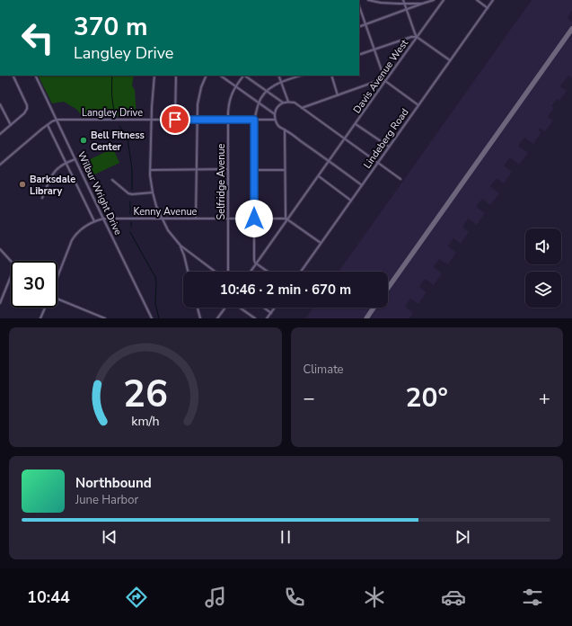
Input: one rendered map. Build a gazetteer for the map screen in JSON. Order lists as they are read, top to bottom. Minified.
{"streets":{"street":["Davis Avenue West","Langley Drive","Lindeberg Road","Selfridge Avenue","Wilbur Wright Drive","Kenny Avenue"]},"crossings":[["Davis Avenue West","Kenny Avenue"],["Langley Drive","Selfridge Avenue"],["Langley Drive","Wilbur Wright Drive"],["Selfridge Avenue","Kenny Avenue"],["Wilbur Wright Drive","Kenny Avenue"]],"places":["Bell Fitness Center","Barksdale Library"],"page":{"turn":["370 m","Langley Drive"],"limit":"30","trip":"10:46 · 2 min · 670 m","tile":"Climate","heat":["−","20°","+"],"song":["Northbound","June Harbor"],"tabs":"10:44","gauge":["26","km/h"]}}
